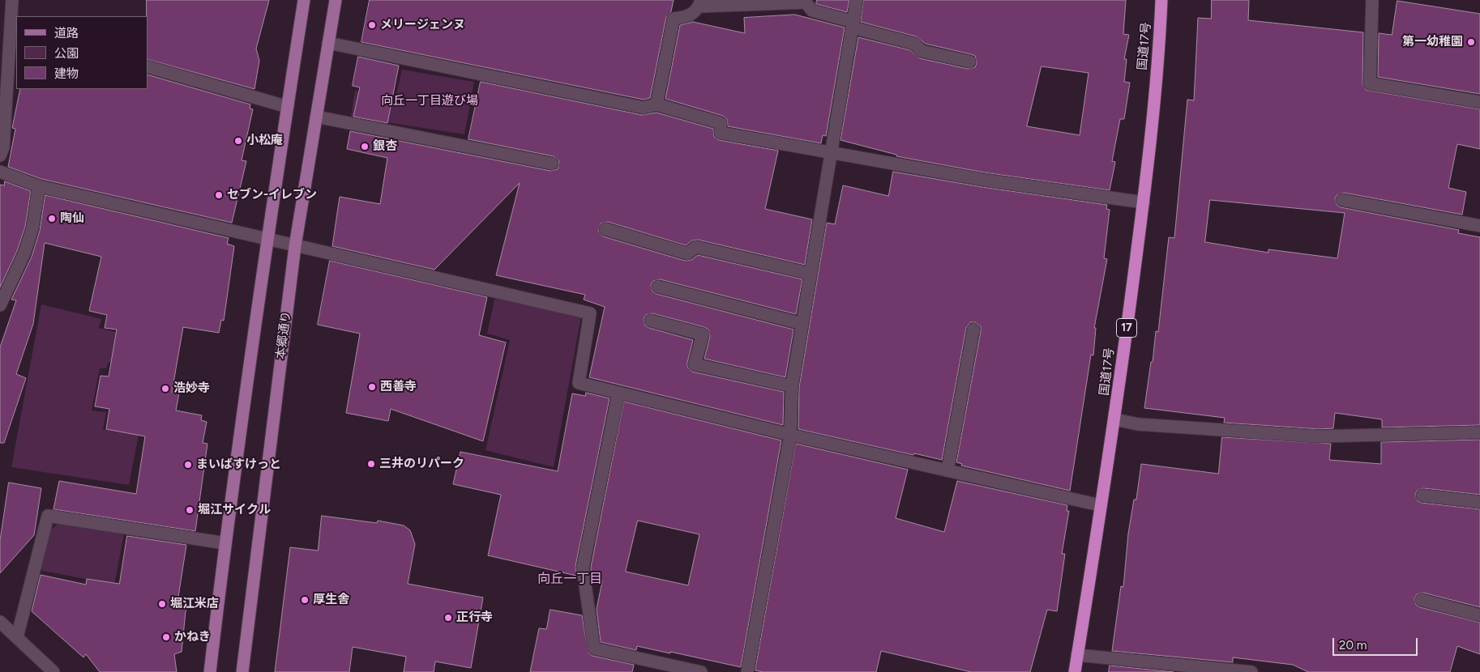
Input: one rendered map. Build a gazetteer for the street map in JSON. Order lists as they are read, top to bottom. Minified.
{"streets":{"highway":["国道17号","17"],"main road":["本郷通り"]},"districts":["向丘一丁目"],"parks":["向丘一丁目遊び場"],"places":["メリージェンヌ","第一幼稚園","小松庵","銀杏","セブン-イレブン","陶仙","西善寺","浩妙寺","三井のリパーク","まいばすけっと","堀江サイクル","厚生舎","堀江米店","正行寺","かねき"],"legend":["道路","公園","建物"],"scale_bar":"20 m"}
